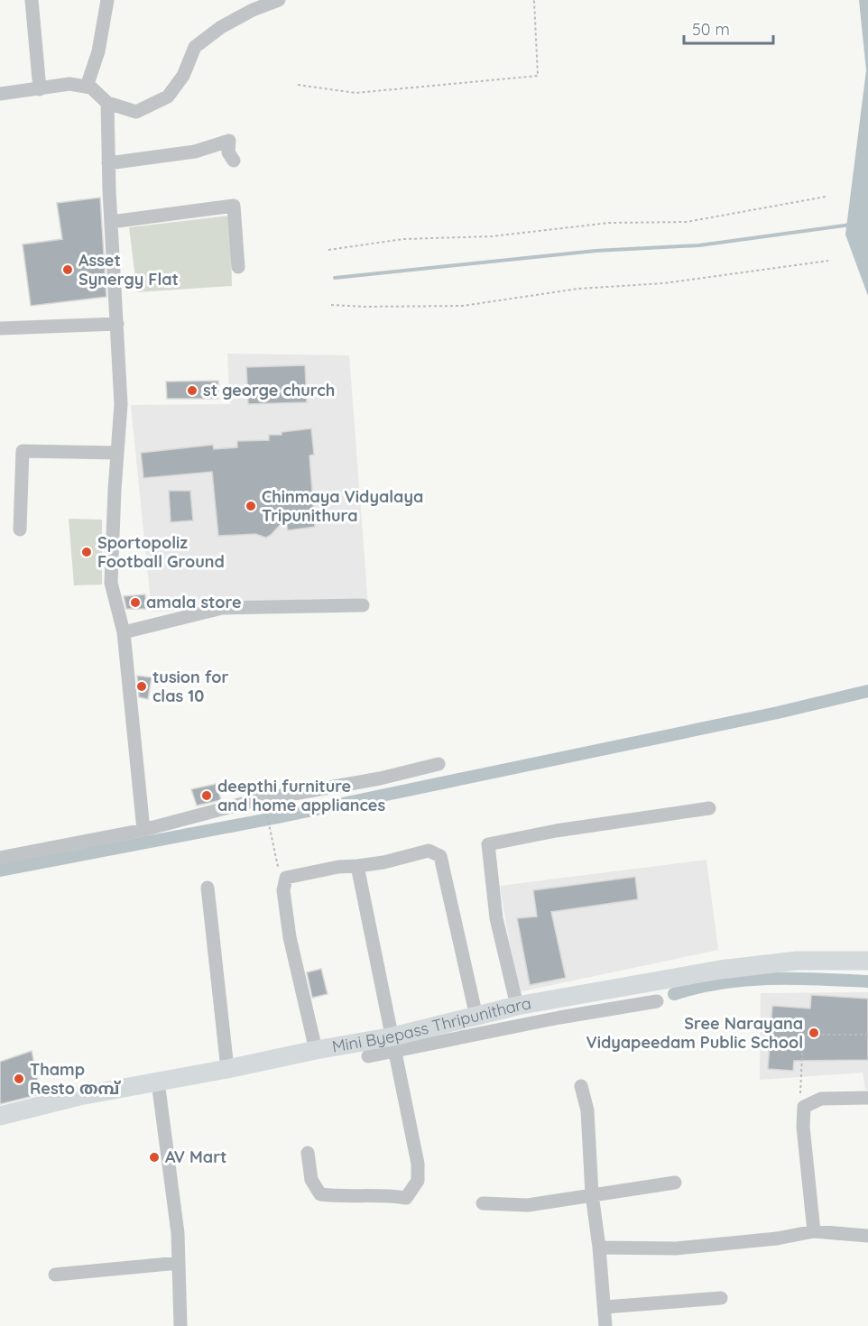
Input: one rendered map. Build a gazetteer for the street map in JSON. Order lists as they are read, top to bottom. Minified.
{"streets":{"main road":["Mini Byepass Thripunithara"]},"places":["Asset Synergy Flat","st george church","Chinmaya Vidyalaya Tripunithura","Sportopoliz Football Ground","amala store","tusion for clas 10","deepthi furniture and home appliances","Sree Narayana Vidyapeedam Public School","Thamp Resto തമ്പ്","AV Mart"],"scale_bar":"50 m"}
